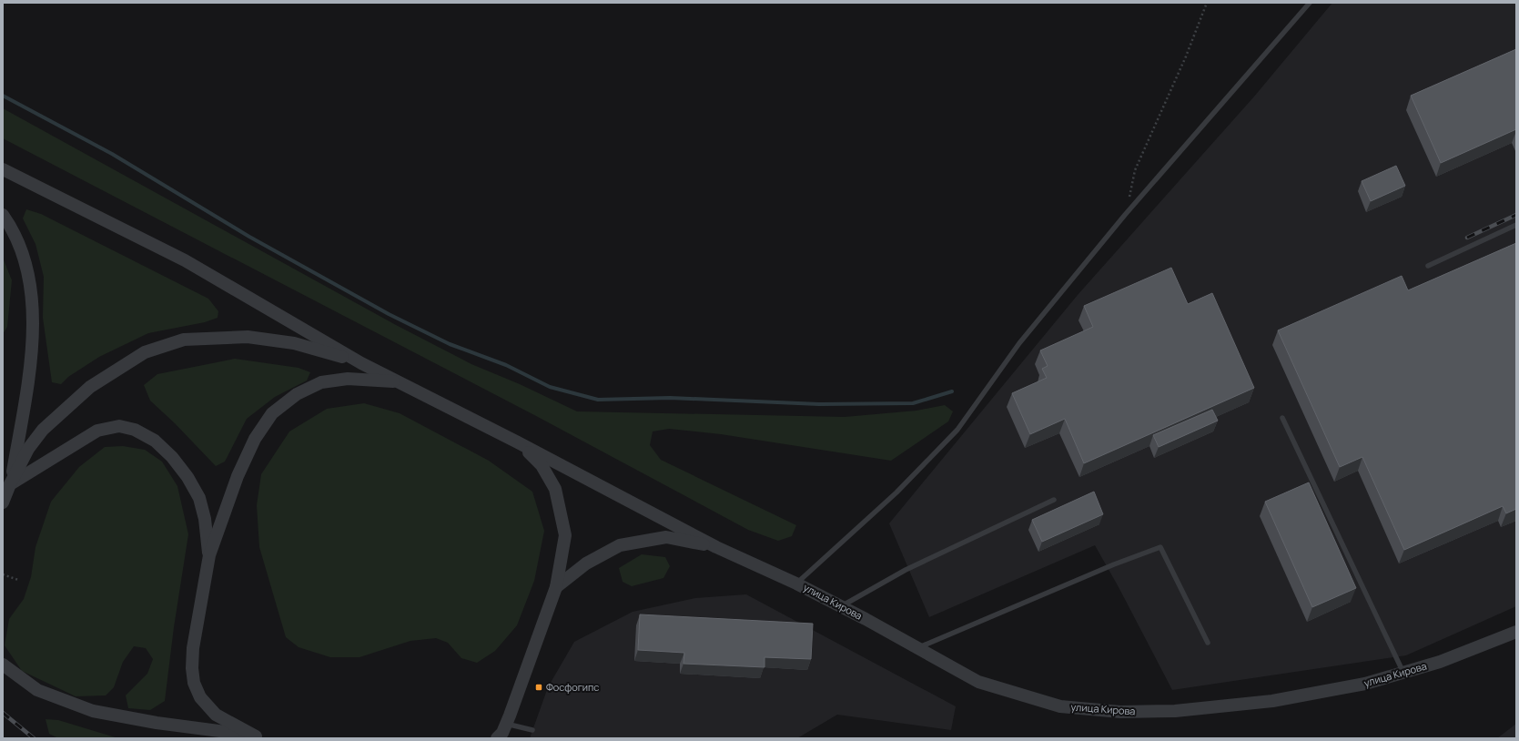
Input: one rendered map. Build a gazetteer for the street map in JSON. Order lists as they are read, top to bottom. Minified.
{"streets":{"street":["улица Кирова"]},"places":{"transit":["Фосфогипс"]}}
